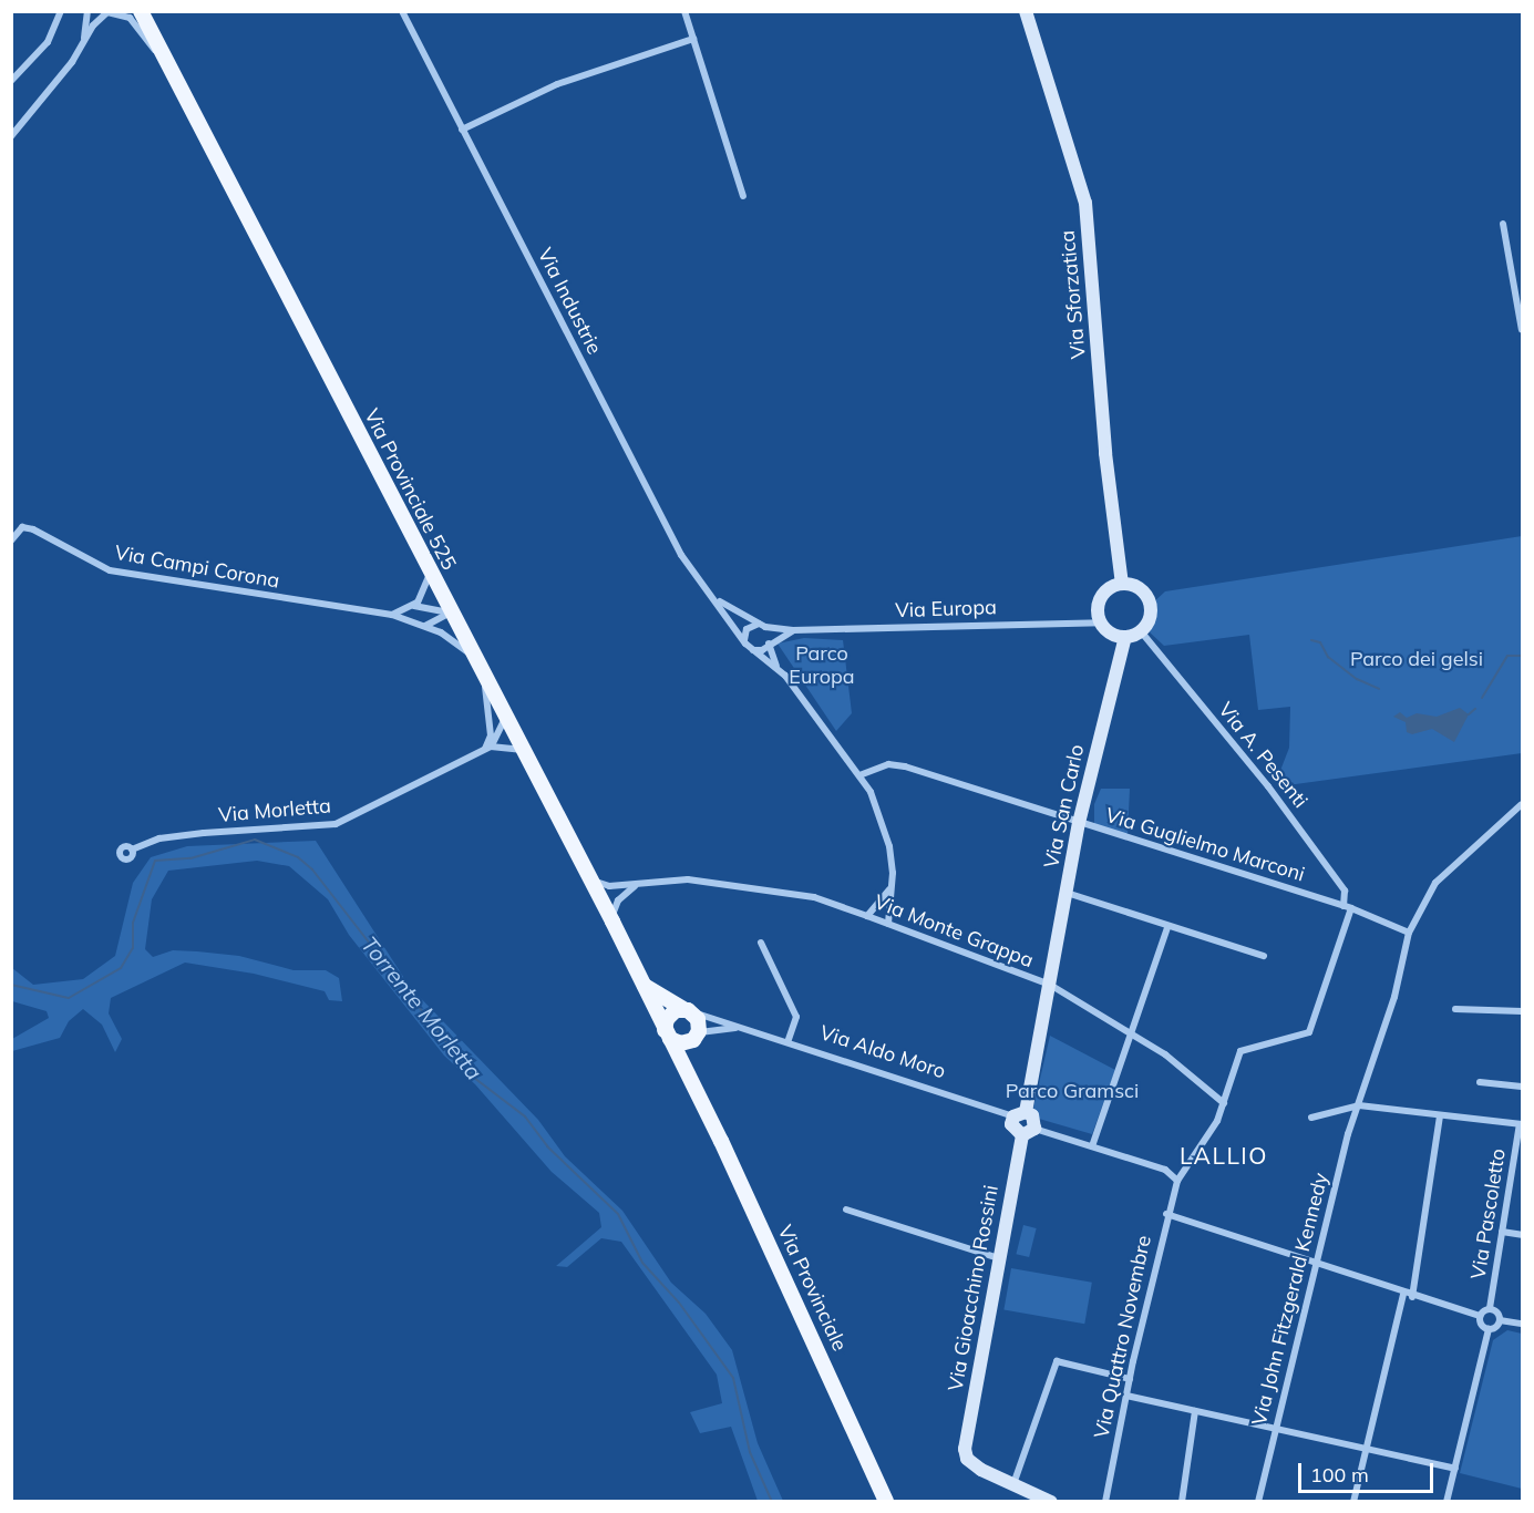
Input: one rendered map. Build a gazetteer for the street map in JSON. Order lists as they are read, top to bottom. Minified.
{"streets":{"main road":["Via Provinciale 525","Via Provinciale"],"street":["Via Sforzatica","Via Industrie","Via Campi Corona","Via Europa","Via A. Pesenti","Via San Carlo","Via Morletta","Via Guglielmo Marconi","Via Monte Grappa","Via Aldo Moro","Via Pascoletto","Via Gioacchino Rossini","Via John Fitzgerald Kennedy","Via Quattro Novembre"]},"crossings":[["Via Sforzatica","Via Europa"],["Via Sforzatica","Via A. Pesenti"],["Via Sforzatica","Via San Carlo"],["Via Industrie","Via Europa"],["Via Industrie","Via Guglielmo Marconi"],["Via Industrie","Via Monte Grappa"],["Via Provinciale 525","Via Campi Corona"],["Via Provinciale 525","Via Aldo Moro"],["Via Provinciale 525","Via Provinciale"],["Via Europa","Via A. Pesenti"],["Via Europa","Via San Carlo"],["Via A. Pesenti","Via San Carlo"],["Via A. Pesenti","Via Guglielmo Marconi"],["Via A. Pesenti","Via Quattro Novembre"],["Via San Carlo","Via Guglielmo Marconi"],["Via San Carlo","Via Monte Grappa"],["Via Guglielmo Marconi","Via John Fitzgerald Kennedy"],["Via Guglielmo Marconi","Via Quattro Novembre"],["Via Monte Grappa","Via Quattro Novembre"]],"districts":["LALLIO"],"water":["Torrente Morletta"],"parks":["Parco Europa","Parco dei gelsi","Parco Gramsci"],"scale_bar":"100 m"}
